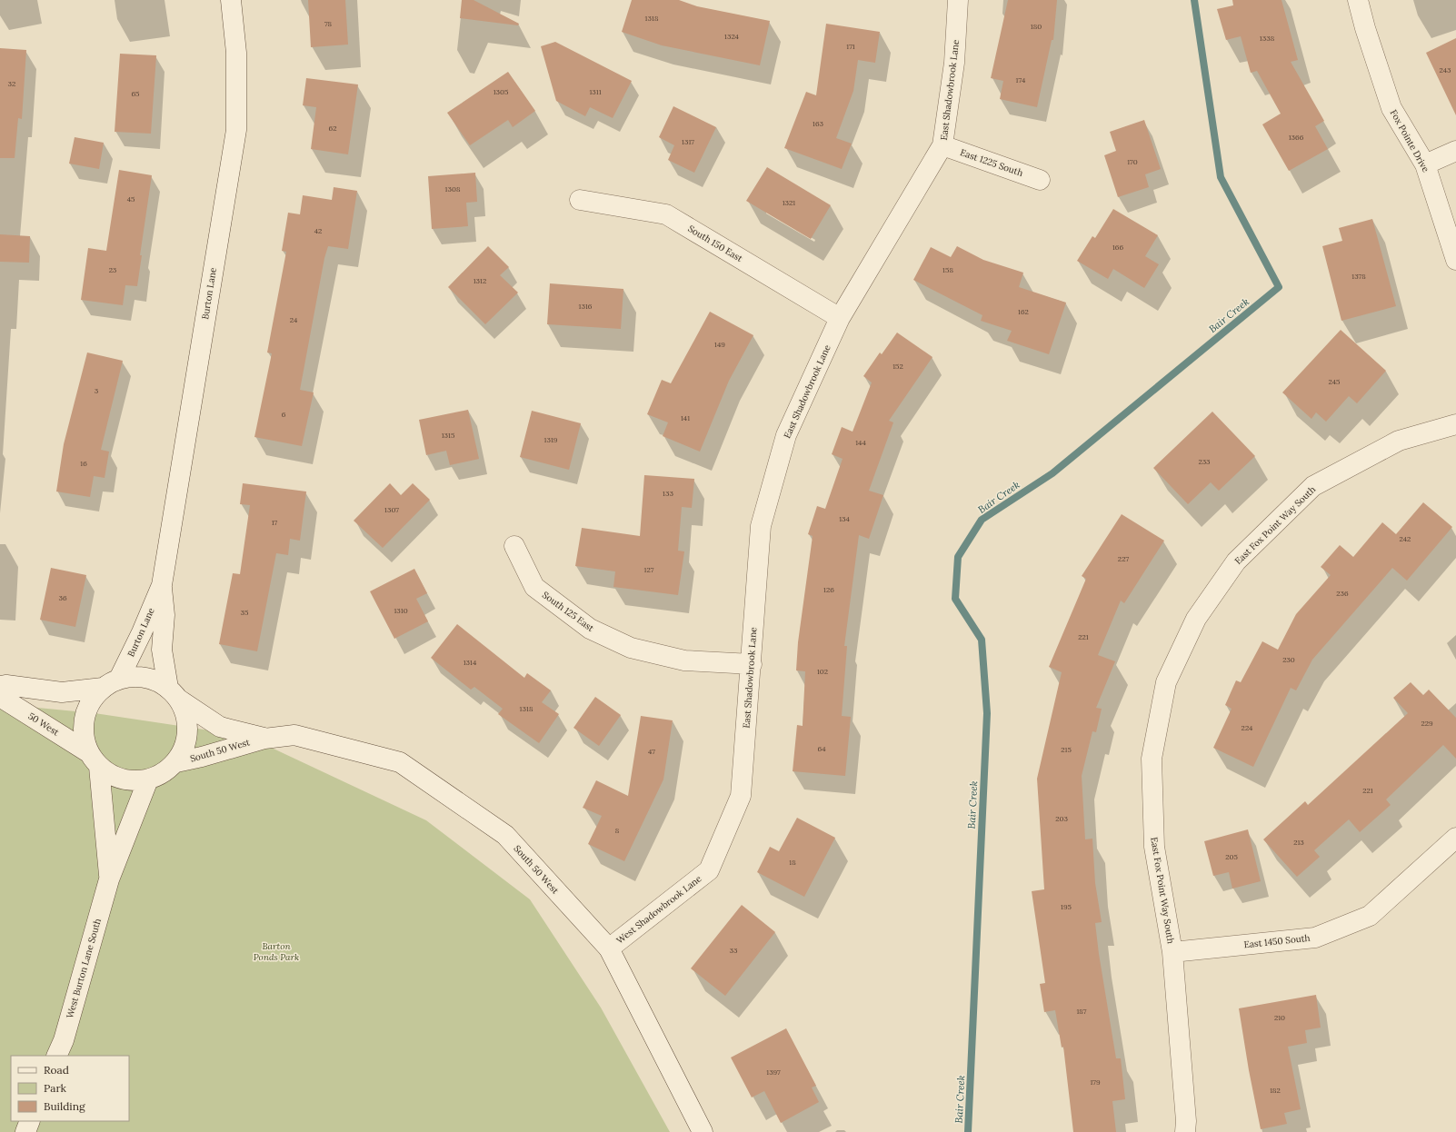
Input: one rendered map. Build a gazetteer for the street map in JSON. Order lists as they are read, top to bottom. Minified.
{"streets":{"street":["East Shadowbrook Lane","Fox Pointe Drive","East 1225 South","South 150 East","Burton Lane","East Fox Point Way South","South 125 East","50 West","South 50 West","West Shadowbrook Lane","East 1450 South","West Burton Lane South"]},"crossings":[["East Shadowbrook Lane","East 1225 South"],["East Shadowbrook Lane","South 150 East"],["East Shadowbrook Lane","South 125 East"],["East Shadowbrook Lane","West Shadowbrook Lane"],["Burton Lane","50 West"],["Burton Lane","South 50 West"],["Burton Lane","West Burton Lane South"],["East Fox Point Way South","East 1450 South"],["50 West","South 50 West"],["50 West","West Burton Lane South"],["South 50 West","West Shadowbrook Lane"],["South 50 West","West Burton Lane South"]],"water":["Bair Creek"],"parks":["Barton Ponds Park"],"house_numbers":["1318","78","180","1324","1338","171","243","174","32","1305","1311","65","163","62","1366","1317","170","1308","45","1321","42","166","23","158","1378","1312","1316","162","24","149","152","245","3","6","141","1315","1319","144","233","16","133","1307","134","17","242","227","127","126","236","36","1310","35","221","230","1314","102","1318","229","224","64","215","47","221","203","8","213","205","18","195","33","187","210","1397","179","182"],"legend":["Road","Park","Building"]}
